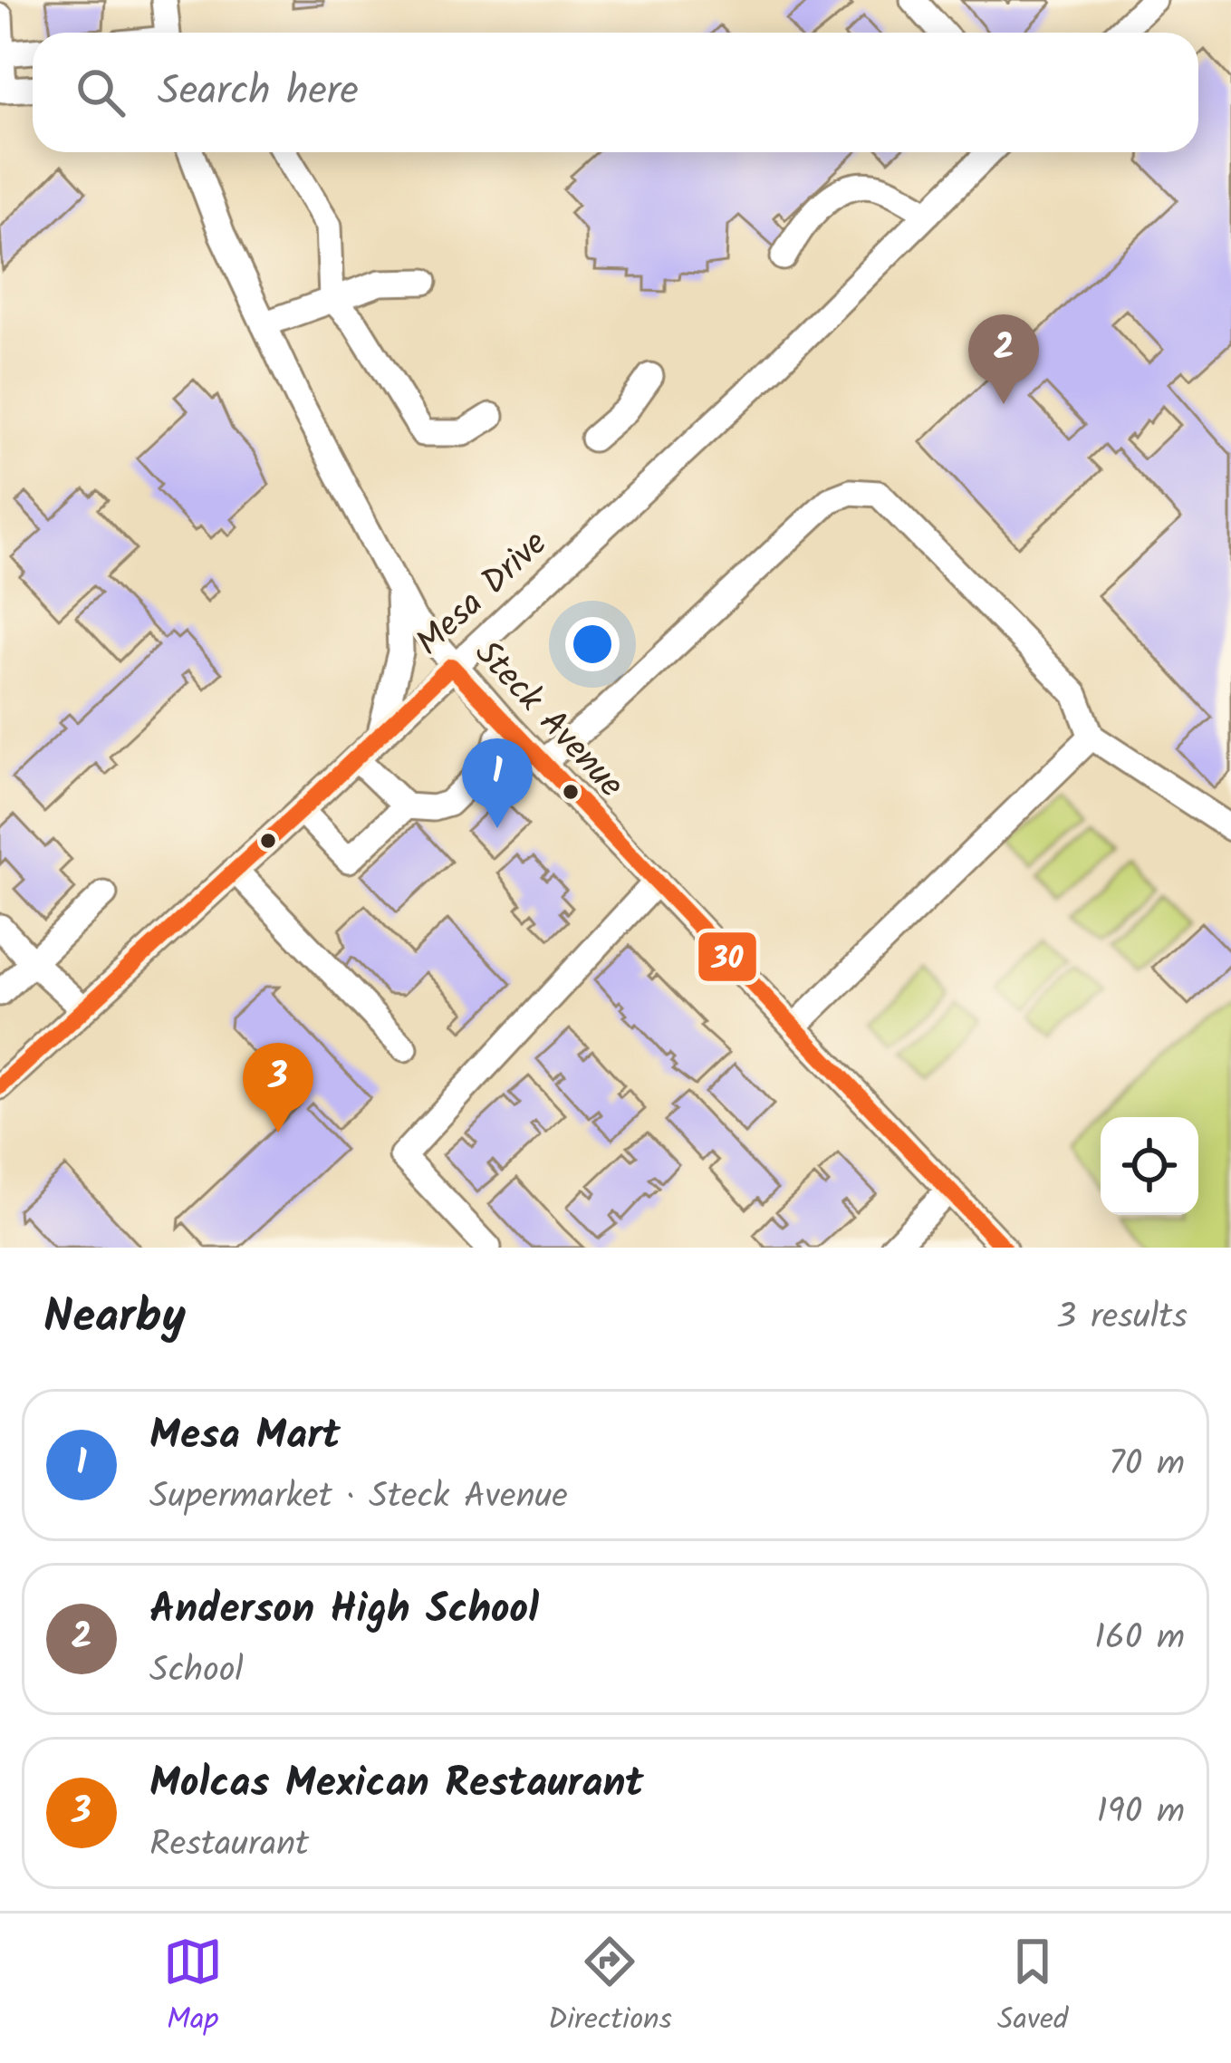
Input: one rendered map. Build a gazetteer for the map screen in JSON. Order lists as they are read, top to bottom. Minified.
{"streets":{"street":["Mesa Drive","Steck Avenue"]},"crossings":[["Mesa Drive","Steck Avenue"]],"lines":["transit line 30"],"page":{"search":"Search here","pins":["2","1","3"],"heading":["Nearby","3 results"],"list":[{"mark":"1","name":"Mesa Mart","note":"Supermarket · Steck Avenue","value":"70 m"},{"mark":"2","name":"Anderson High School","note":"School","value":"160 m"},{"mark":"3","name":"Molcas Mexican Restaurant","note":"Restaurant","value":"190 m"}],"nav":["Map","Directions","Saved"]}}
